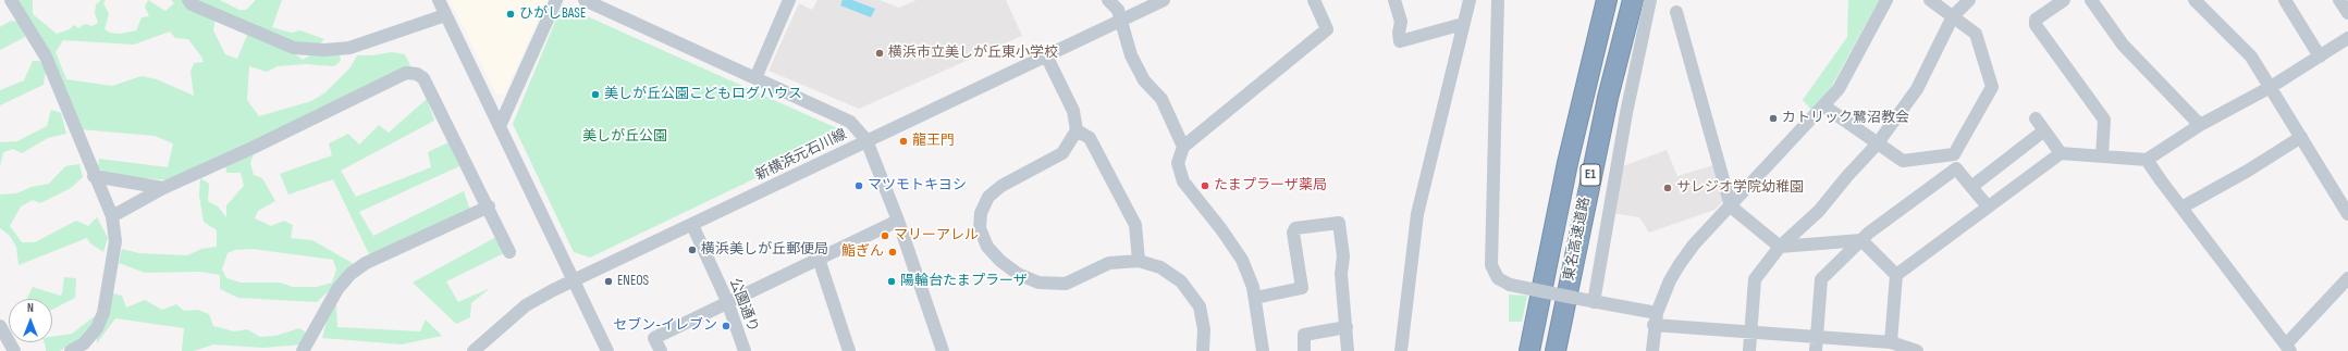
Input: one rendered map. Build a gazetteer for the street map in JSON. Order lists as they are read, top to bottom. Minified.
{"streets":{"highway":["E1","東名高速道路"],"street":["新横浜元石川線","公園通り"]},"crossings":[["新横浜元石川線","公園通り"]],"parks":["美しが丘公園"],"places":["ひがしBASE","横浜市立美しが丘東小学校","美しが丘公園こどもログハウス","カトリック鷺沼教会","龍王門","マツモトキヨシ","たまプラーザ薬局","サレジオ学院幼稚園","マリーアレル","横浜美しが丘郵便局","鮨ぎん","ENEOS","陽輪台たまプラーザ","セブン-イレブン"],"north":"top"}
